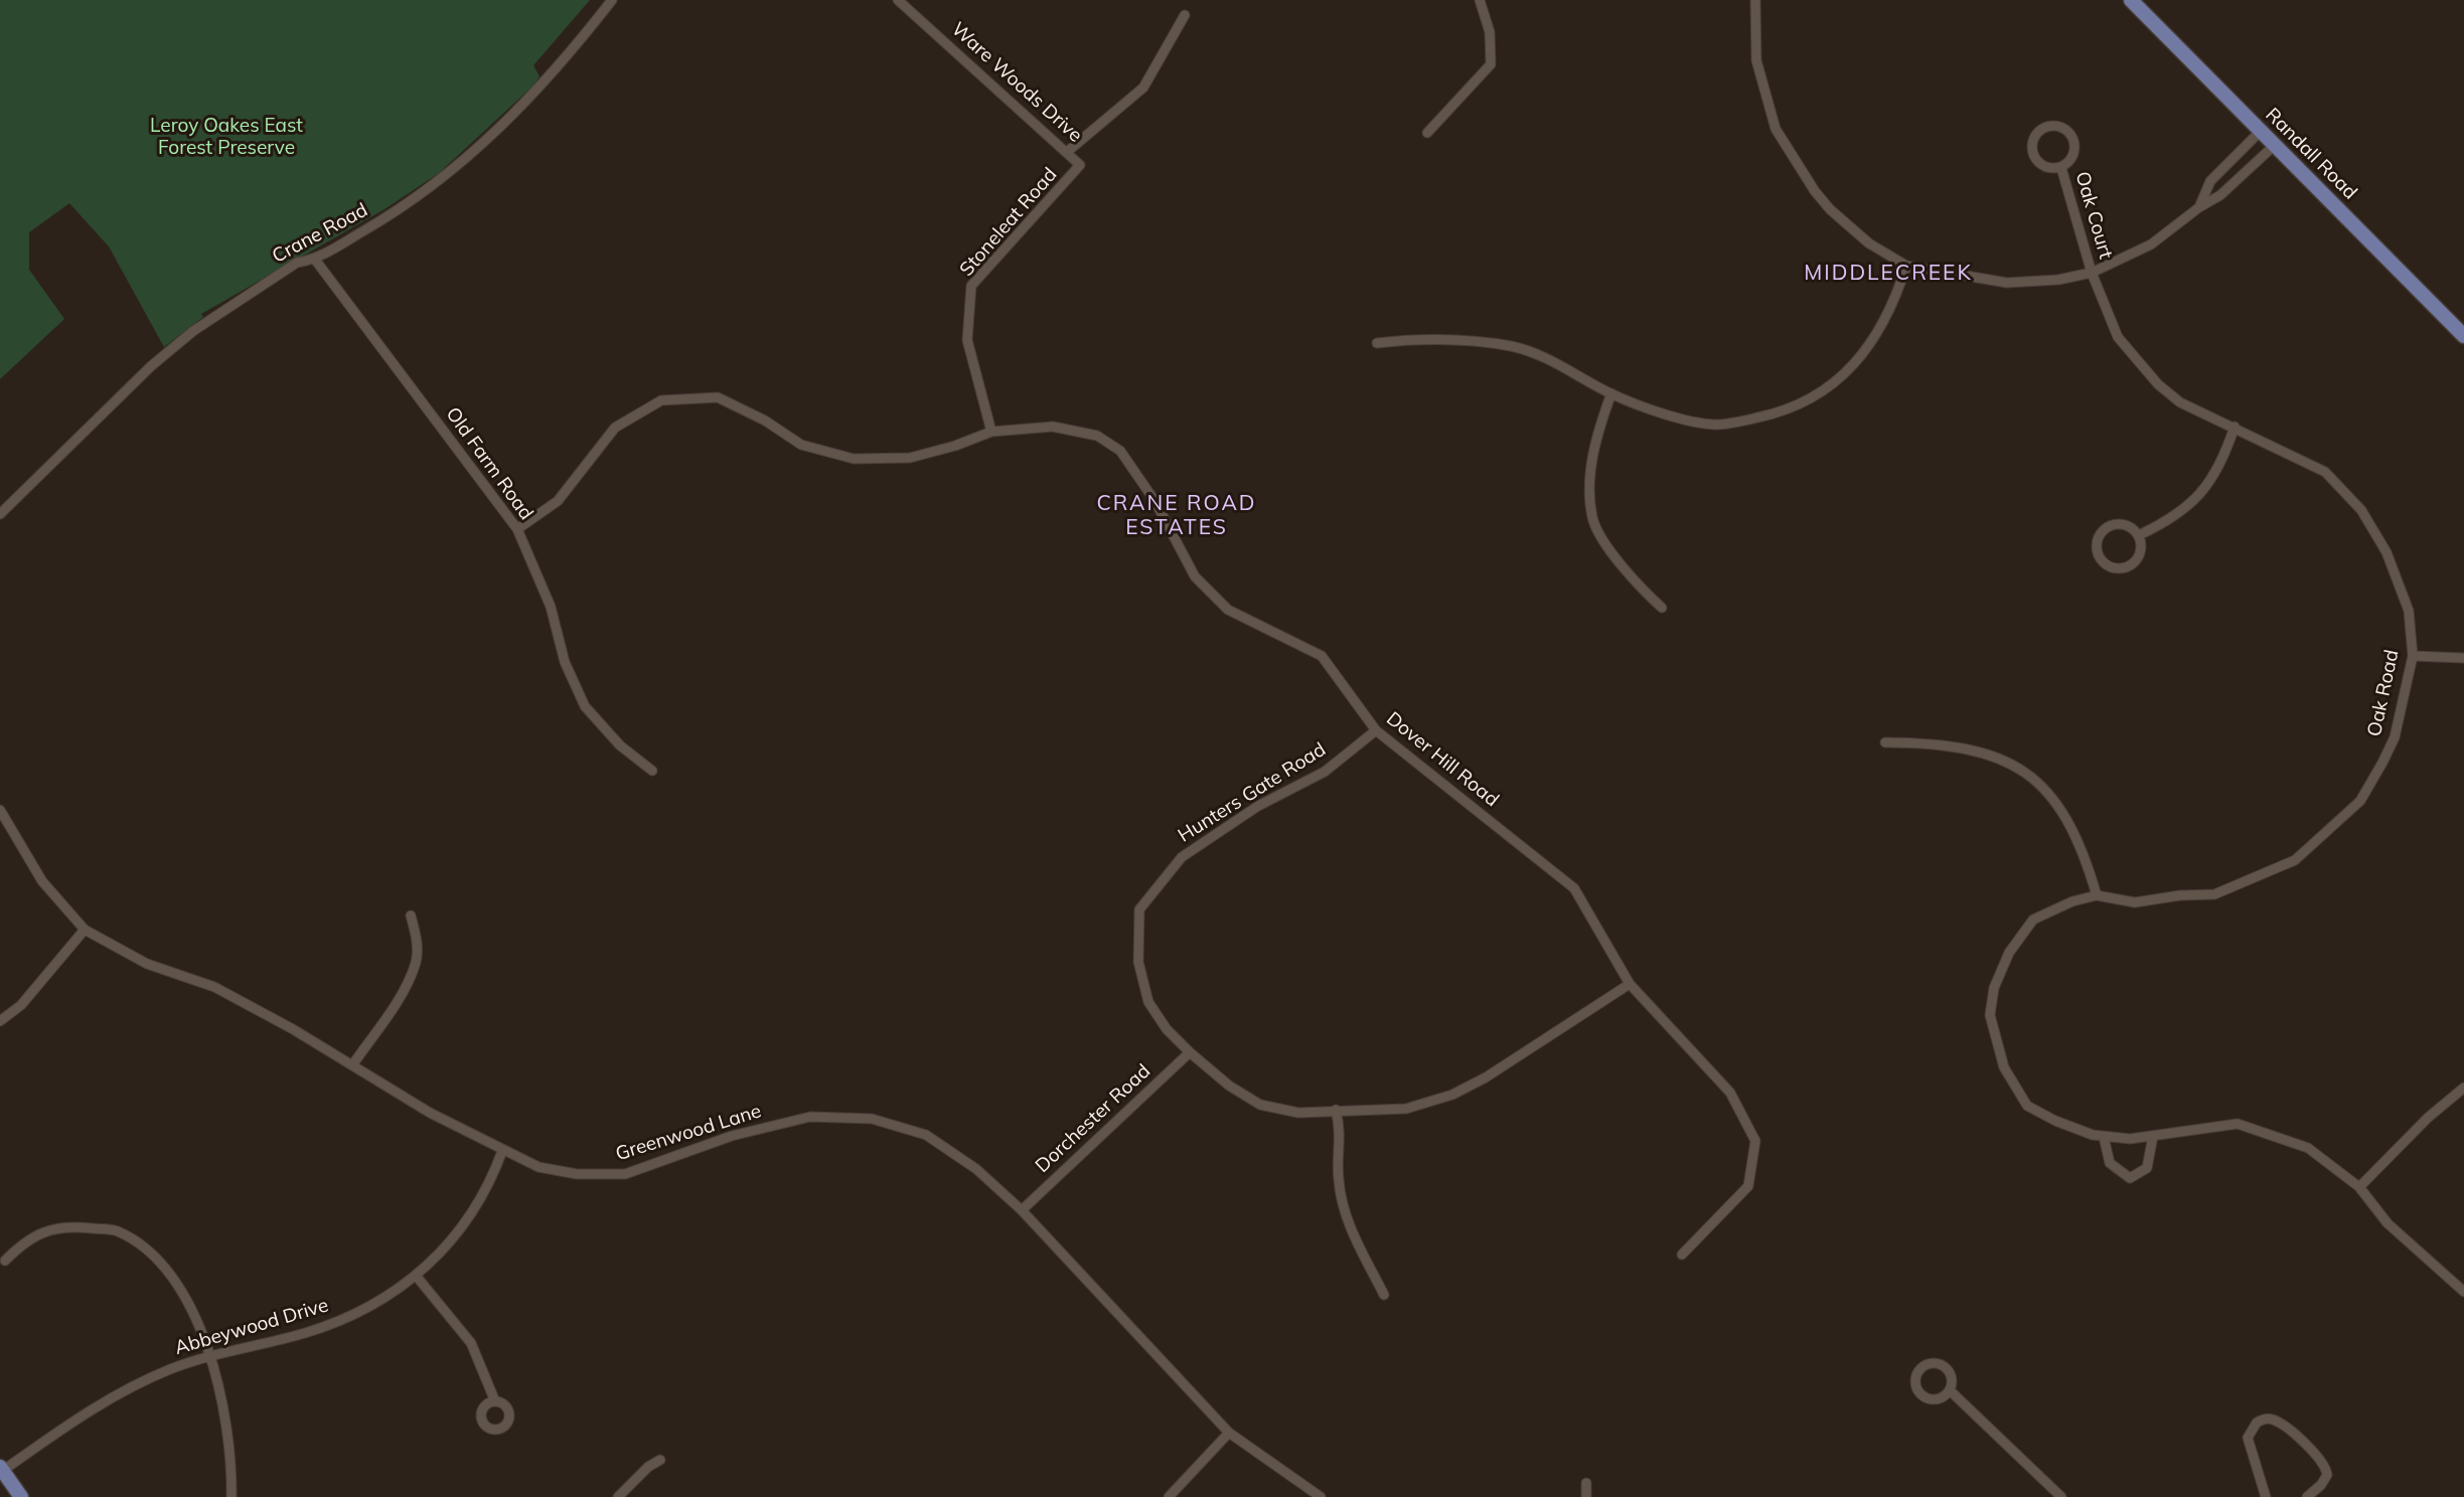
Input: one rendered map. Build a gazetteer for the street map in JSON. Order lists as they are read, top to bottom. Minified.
{"streets":{"main road":["Randall Road"],"street":["Ware Woods Drive","Oak Court","Stoneleat Road","Crane Road","Old Farm Road","Oak Road","Dover Hill Road","Hunters Gate Road","Dorchester Road","Greenwood Lane","Abbeywood Drive"]},"crossings":[["Ware Woods Drive","Stoneleat Road"],["Oak Court","Oak Road"],["Stoneleat Road","Dover Hill Road"],["Crane Road","Old Farm Road"],["Old Farm Road","Dover Hill Road"],["Dover Hill Road","Hunters Gate Road"],["Hunters Gate Road","Dorchester Road"],["Dorchester Road","Greenwood Lane"],["Greenwood Lane","Abbeywood Drive"]],"districts":["MIDDLECREEK","CRANE ROAD ESTATES"],"parks":["Leroy Oakes East Forest Preserve"]}
